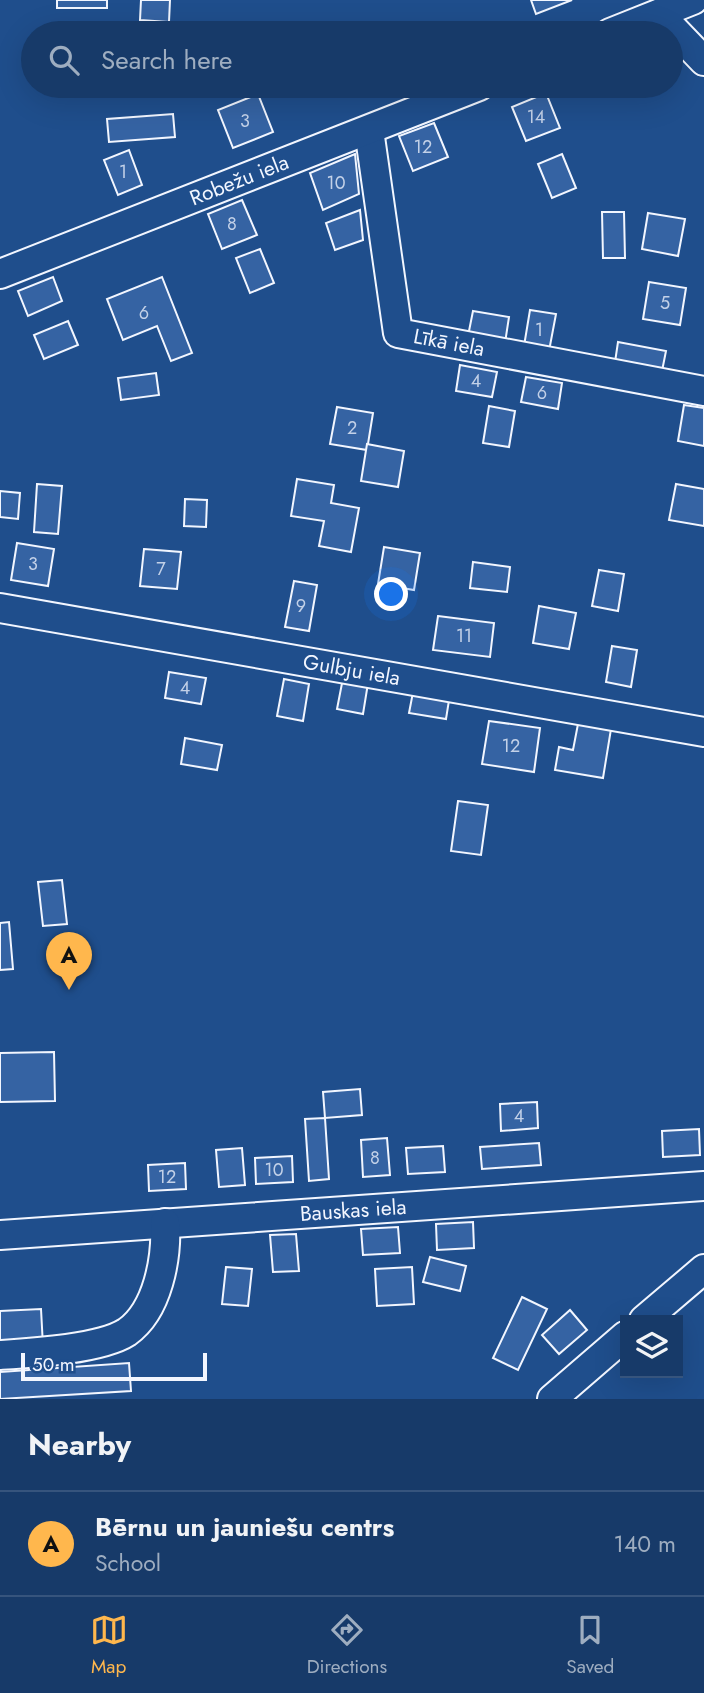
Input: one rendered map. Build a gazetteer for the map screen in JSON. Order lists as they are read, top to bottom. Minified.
{"streets":{"street":["Robežu iela","Līkā iela","Gulbju iela","Bauskas iela"]},"crossings":[["Robežu iela","Līkā iela"]],"house_numbers":["14","3","12","1","10","8","5","6","1","4","6","2","3","7","9","11","4","12","4","8","10","12"],"scale_bar":"50 m","page":{"search":"Search here","pins":"A","scale":"50 m","heading":"Nearby","list":[{"mark":"A","name":"Bērnu un jauniešu centrs","note":"School","value":"140 m"}],"nav":["Map","Directions","Saved"]}}
